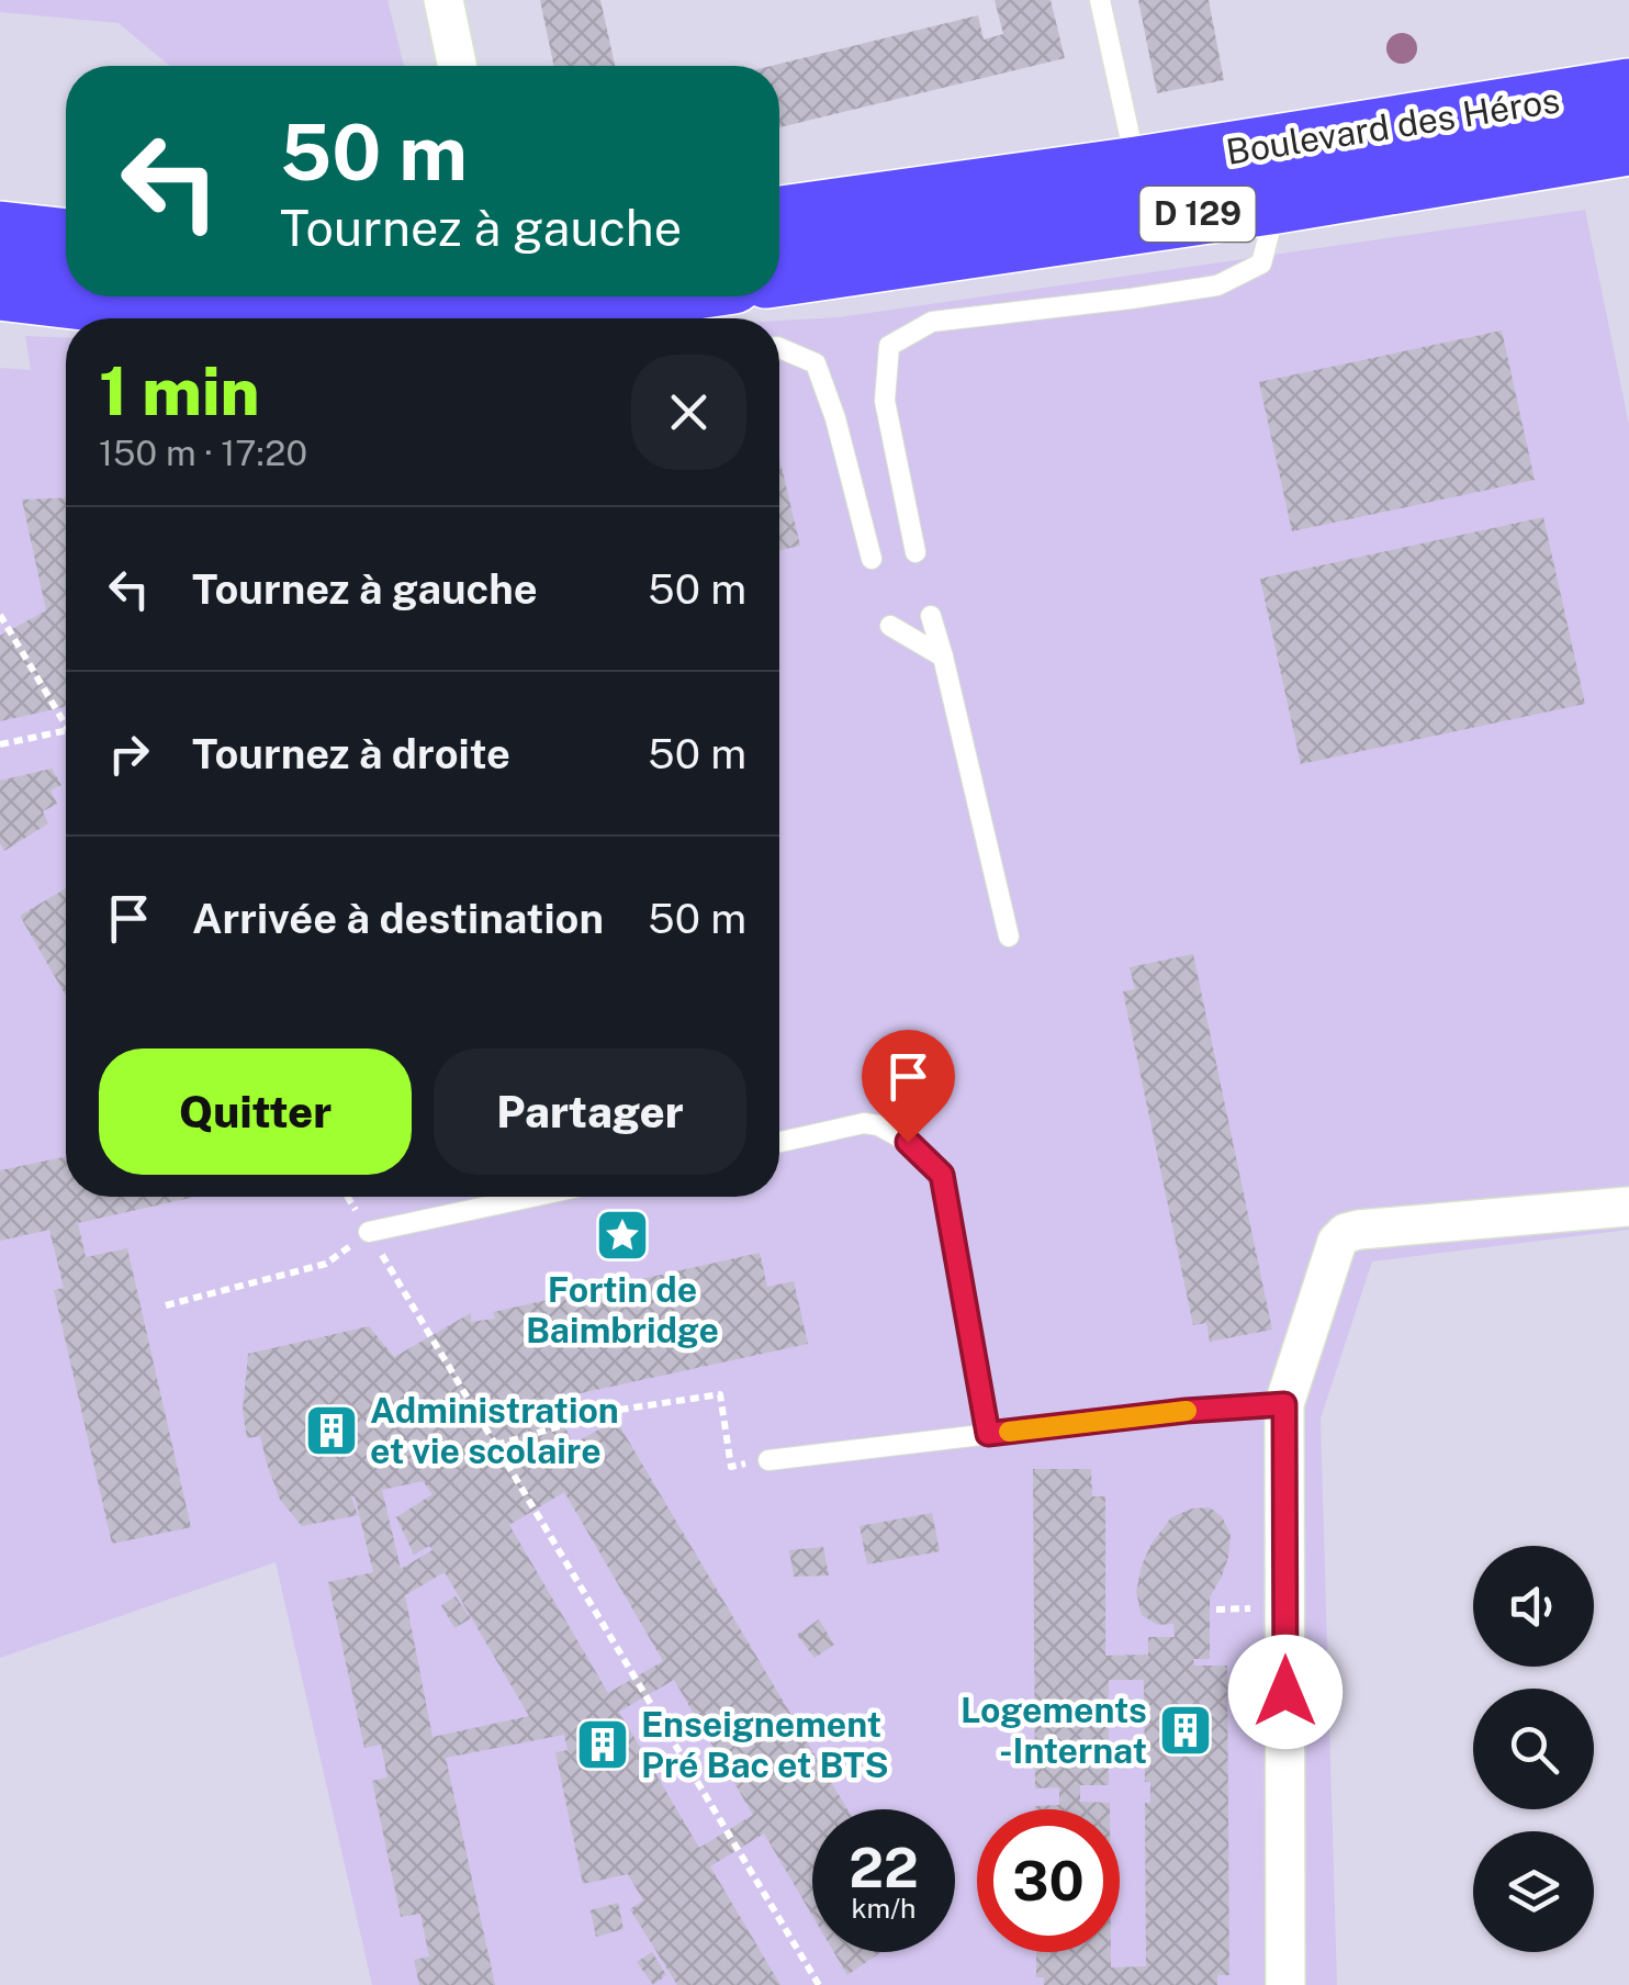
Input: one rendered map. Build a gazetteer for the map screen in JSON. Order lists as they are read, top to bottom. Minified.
{"streets":{"highway":["Boulevard des Héros","D 129"]},"places":{"place":["Fortin de Baimbridge"],"building":["Administration et vie scolaire","Logements -Internat","Enseignement Pré Bac et BTS"]},"page":{"turn":["50 m","Tournez à gauche"],"heading":["1 min","150 m · 17:20"],"list":[{"name":"Tournez à gauche","value":"50 m"},{"name":"Tournez à droite","value":"50 m"},{"name":"Arrivée à destination","value":"50 m"}],"buttons":["Quitter","Partager"],"speed":"22 km/h","limit":"30"}}
